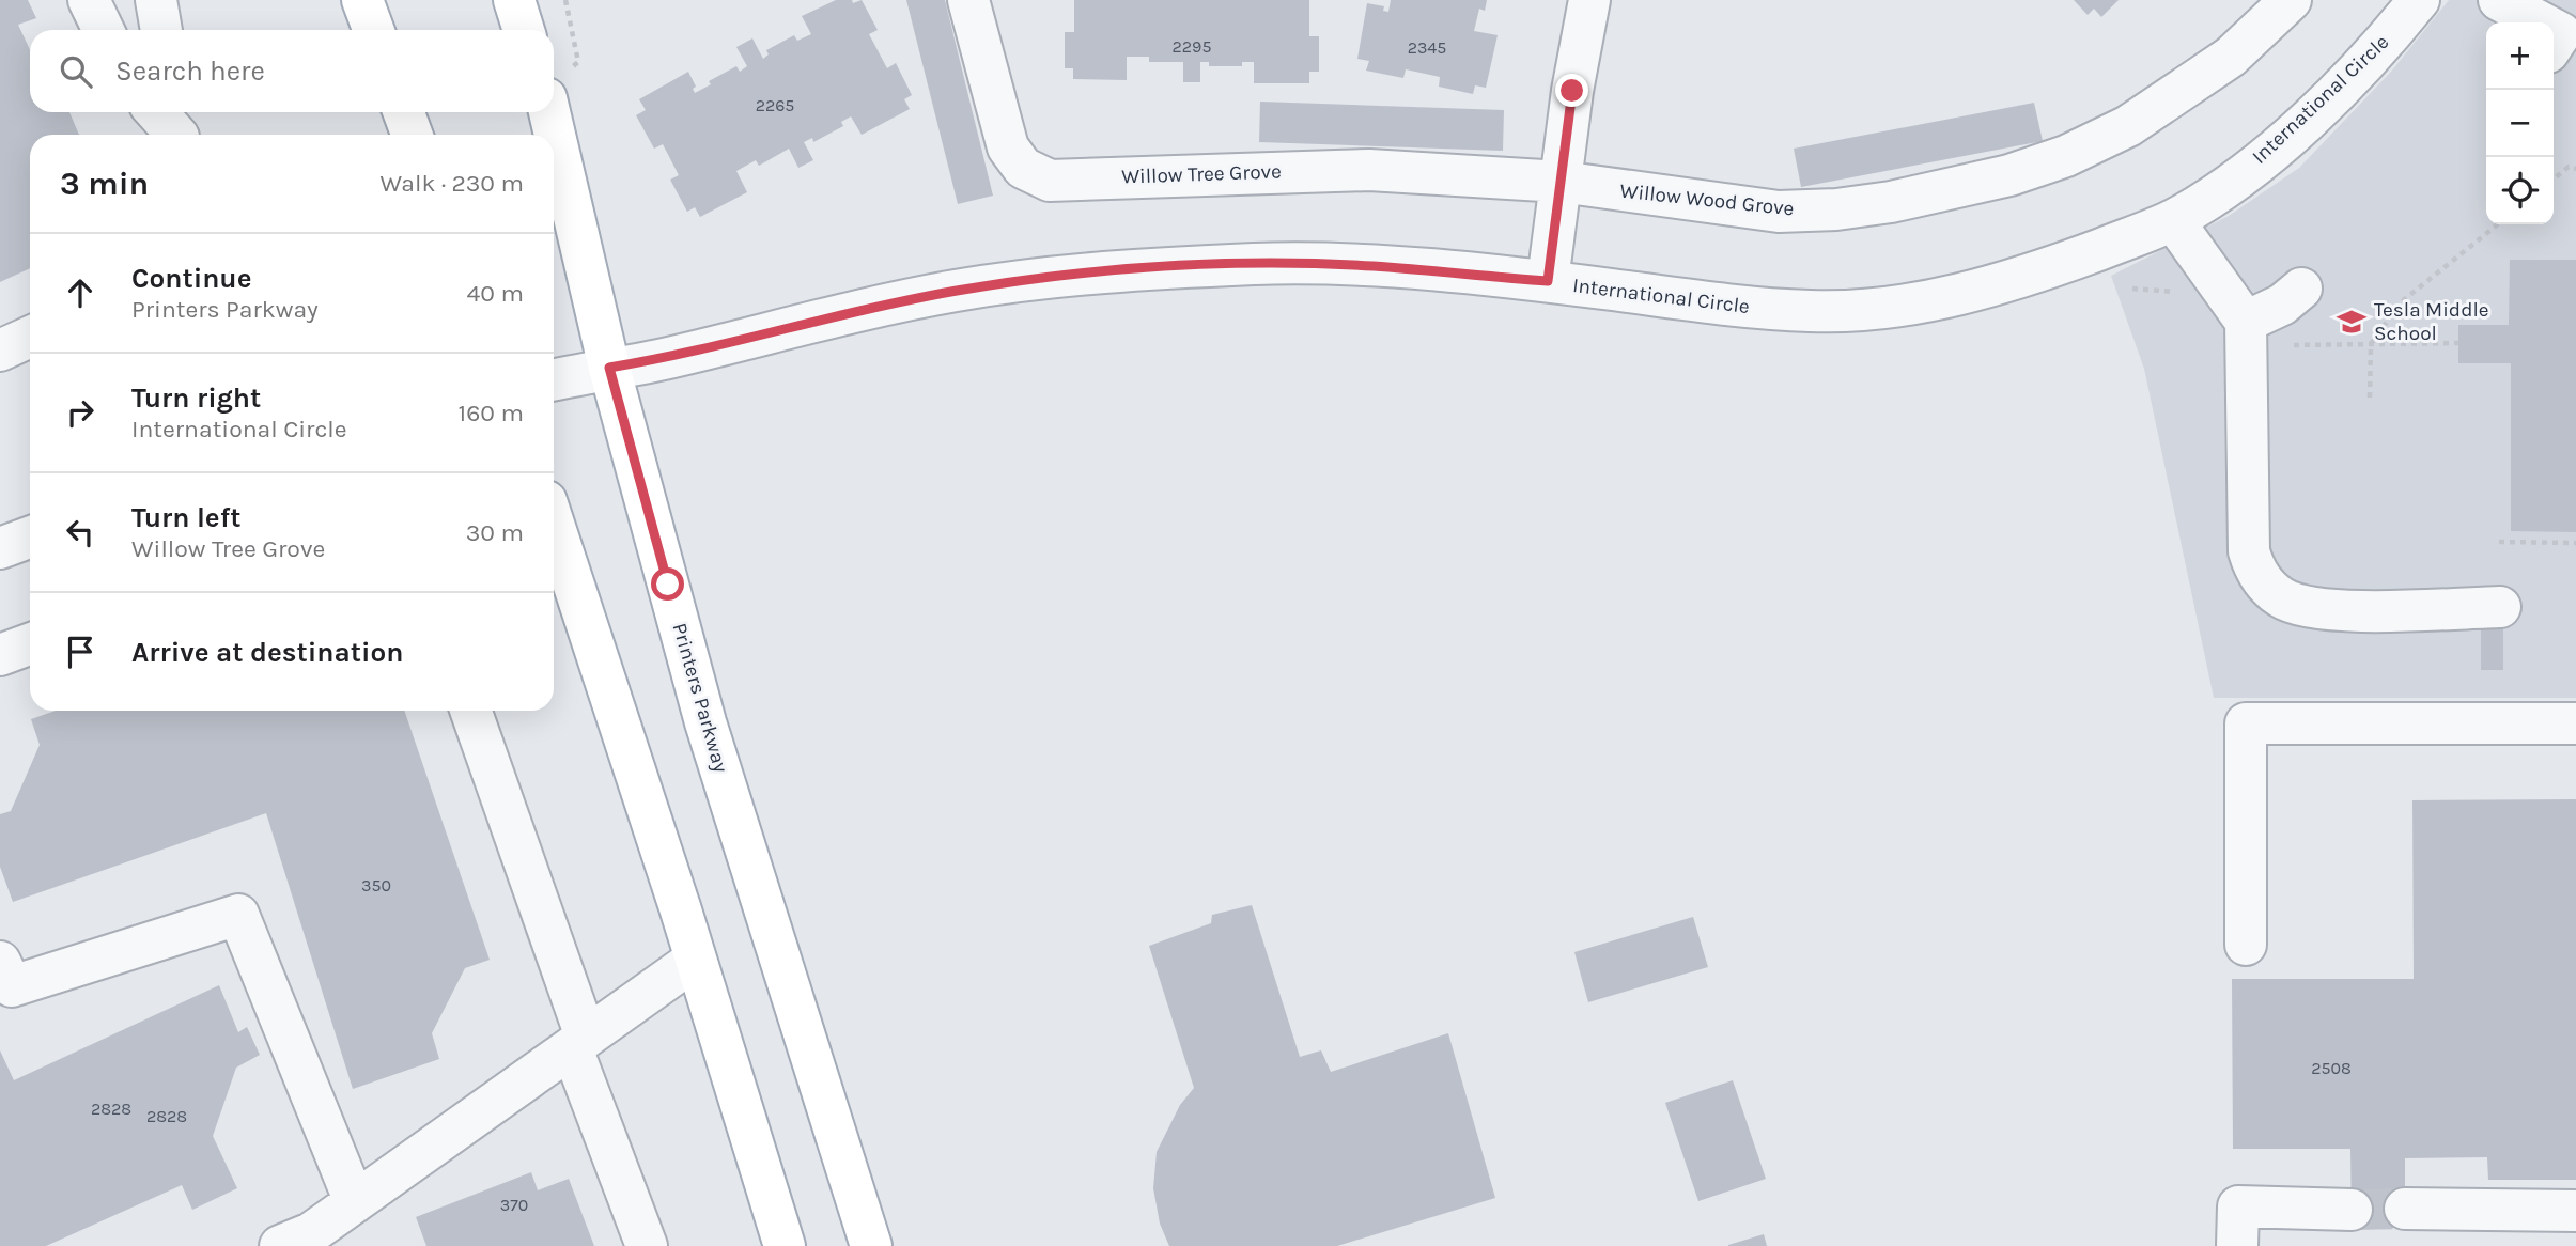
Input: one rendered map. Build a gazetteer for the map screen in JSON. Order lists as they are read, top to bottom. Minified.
{"streets":{"main road":["Printers Parkway"],"street":["International Circle","Willow Tree Grove","Willow Wood Grove"]},"crossings":[["International Circle","Printers Parkway"],["Willow Tree Grove","Willow Wood Grove"]],"places":{"school or university":["Tesla Middle School"]},"house_numbers":["2295","2345","2265","350","2508","2828","2828","370"],"page":{"map_buttons":["+","−"],"search":"Search here","heading":["3 min","Walk · 230 m"],"list":[["Continue","Printers Parkway","40 m"],["Turn right","International Circle","160 m"],["Turn left","Willow Tree Grove","30 m"],"Arrive at destination"]}}
